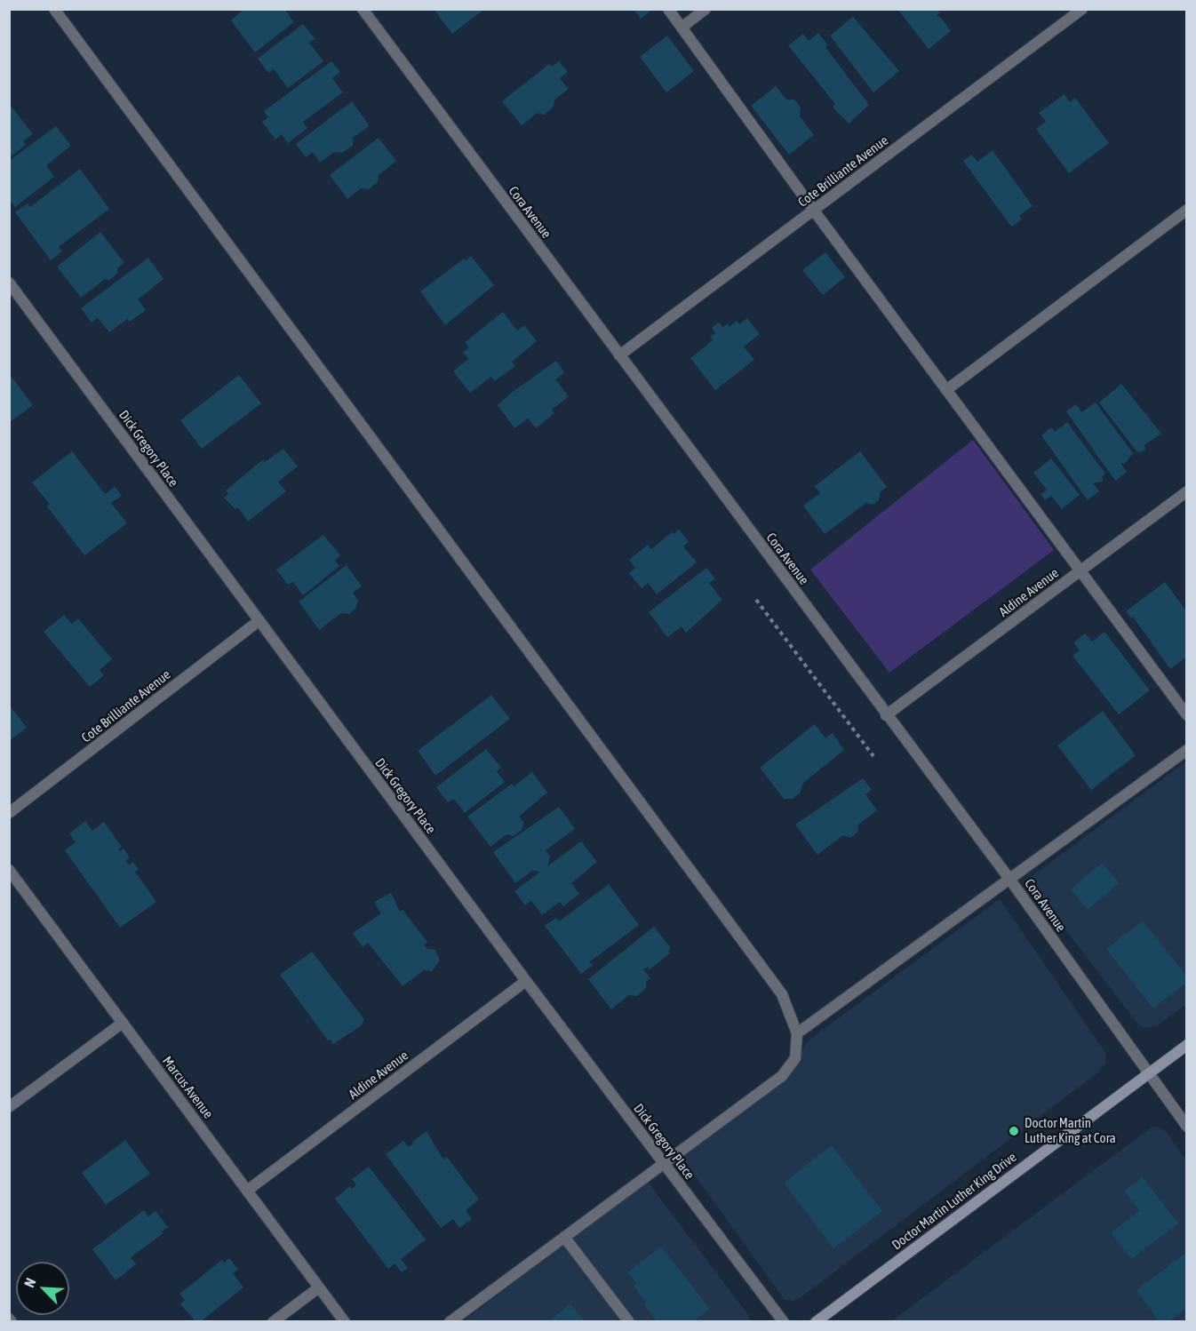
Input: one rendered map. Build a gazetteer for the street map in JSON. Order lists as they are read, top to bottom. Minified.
{"streets":{"main road":["Doctor Martin Luther King Drive"],"street":["Cote Brilliante Avenue","Cora Avenue","Dick Gregory Place","Aldine Avenue","Marcus Avenue"]},"crossings":[["Cote Brilliante Avenue","Cora Avenue"],["Cote Brilliante Avenue","Dick Gregory Place"],["Cora Avenue","Aldine Avenue"],["Cora Avenue","Doctor Martin Luther King Drive"],["Dick Gregory Place","Aldine Avenue"],["Aldine Avenue","Marcus Avenue"]],"places":["Doctor Martin Luther King at Cora"],"north":"top left"}
